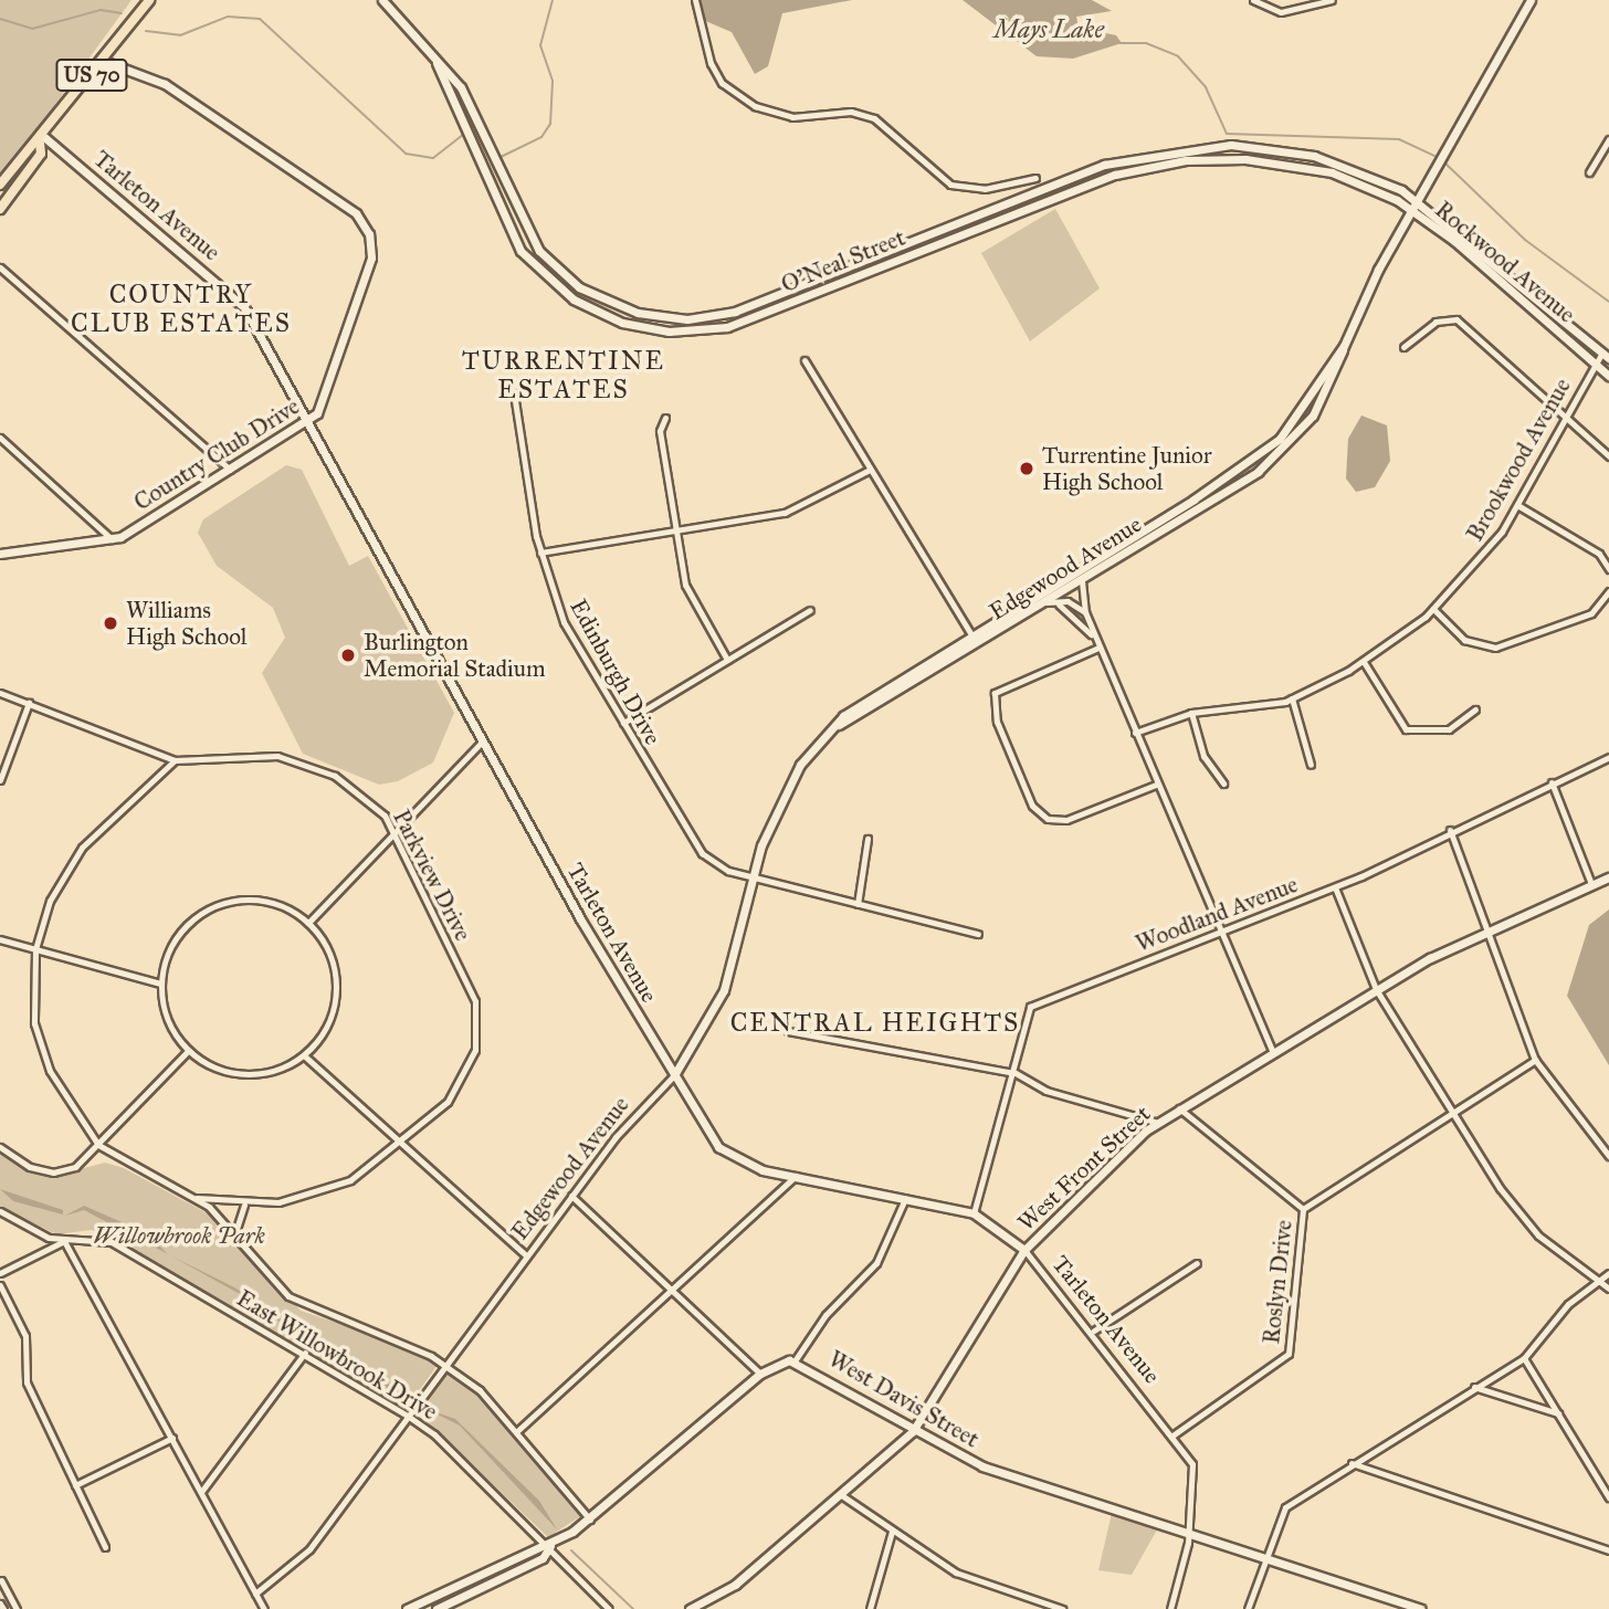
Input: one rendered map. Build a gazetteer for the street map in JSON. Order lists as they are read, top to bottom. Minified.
{"streets":{"main road":["US 70"],"street":["Tarleton Avenue","O'Neal Street","Rockwood Avenue","Country Club Drive","Brookwood Avenue","Edgewood Avenue","Edinburgh Drive","Parkview Drive","Woodland Avenue","West Front Street","Roslyn Drive","East Willowbrook Drive","West Davis Street"]},"crossings":[["US 70","Tarleton Avenue"],["US 70","Country Club Drive"],["Tarleton Avenue","Country Club Drive"],["Tarleton Avenue","Edgewood Avenue"],["Tarleton Avenue","Woodland Avenue"],["Tarleton Avenue","West Front Street"],["Tarleton Avenue","Roslyn Drive"],["Tarleton Avenue","West Davis Street"],["O'Neal Street","Rockwood Avenue"],["O'Neal Street","Edgewood Avenue"],["Rockwood Avenue","Brookwood Avenue"],["Rockwood Avenue","Edgewood Avenue"],["Edgewood Avenue","Edinburgh Drive"],["Edgewood Avenue","East Willowbrook Drive"],["West Front Street","West Davis Street"],["East Willowbrook Drive","West Davis Street"]],"districts":["COUNTRY CLUB ESTATES","TURRENTINE ESTATES","CENTRAL HEIGHTS"],"water":["Mays Lake"],"parks":["Willowbrook Park"],"places":["Turrentine Junior High School","Williams High School","Burlington Memorial Stadium"]}
